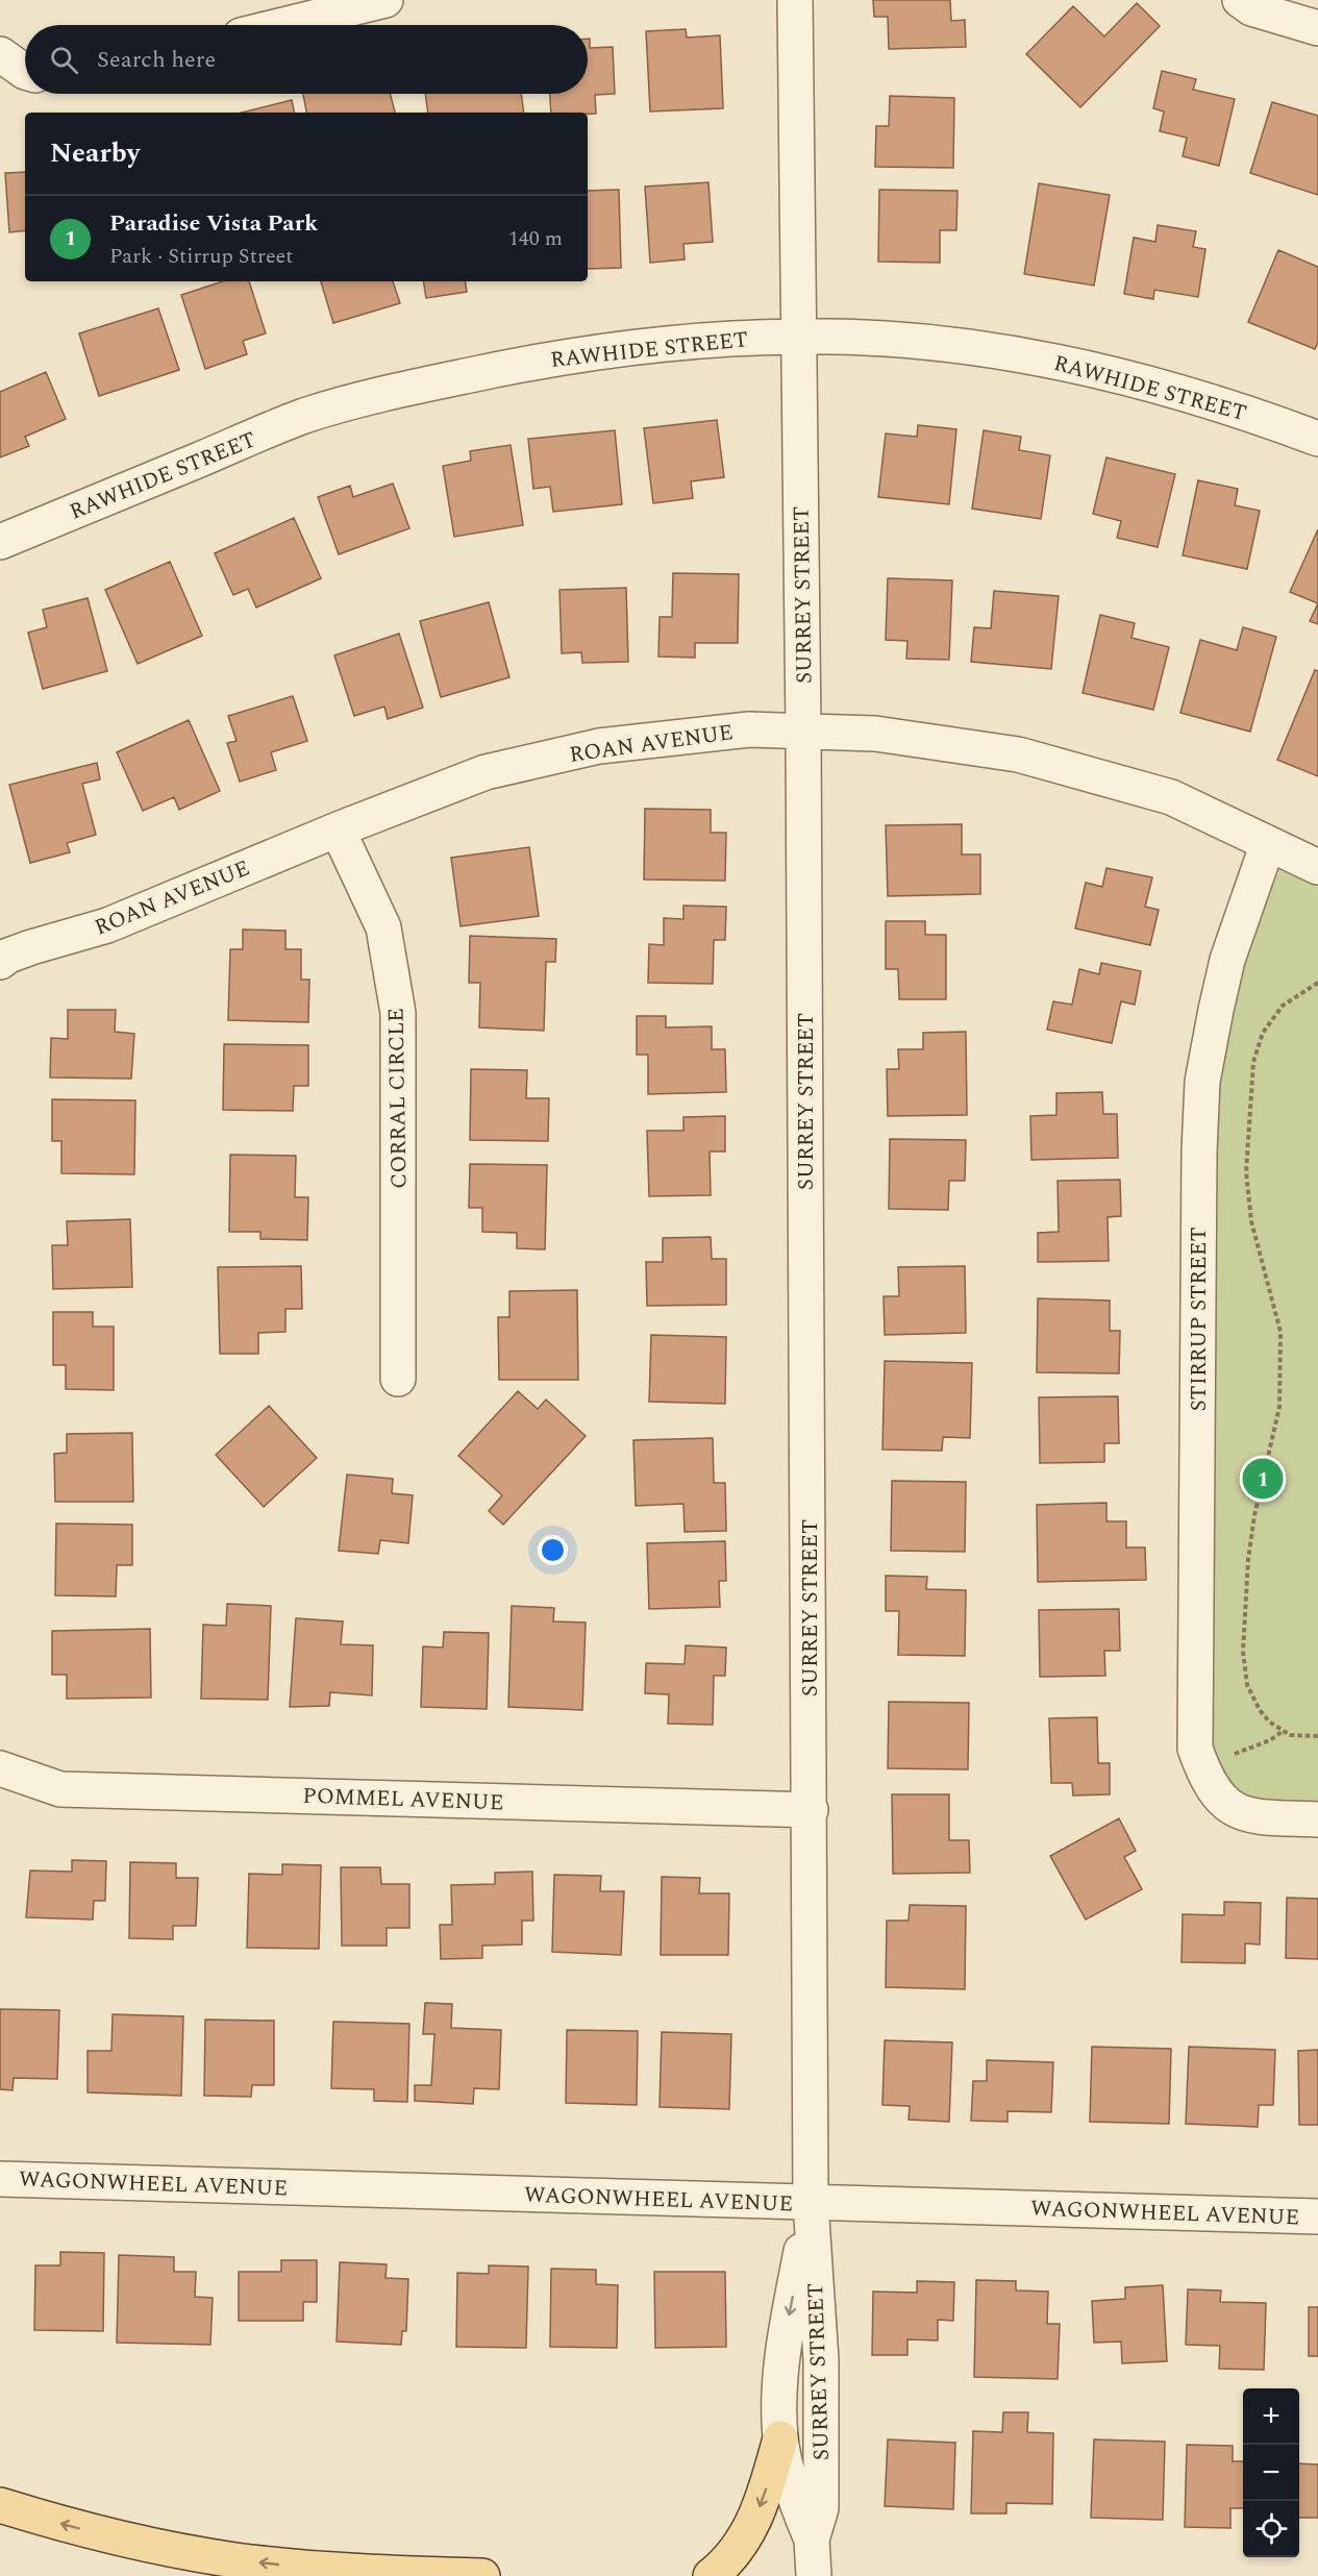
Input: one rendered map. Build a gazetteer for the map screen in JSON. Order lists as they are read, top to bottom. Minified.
{"streets":{"street":["RAWHIDE STREET","SURREY STREET","ROAN AVENUE","CORRAL CIRCLE","STIRRUP STREET","POMMEL AVENUE","WAGONWHEEL AVENUE"]},"crossings":[["RAWHIDE STREET","SURREY STREET"],["SURREY STREET","ROAN AVENUE"],["SURREY STREET","POMMEL AVENUE"],["SURREY STREET","WAGONWHEEL AVENUE"],["ROAN AVENUE","CORRAL CIRCLE"],["ROAN AVENUE","STIRRUP STREET"]],"page":{"search":"Search here","heading":"Nearby","list":[{"mark":"1","name":"Paradise Vista Park","note":"Park · Stirrup Street","value":"140 m"}],"pins":"1","map_buttons":["+","−"]}}
